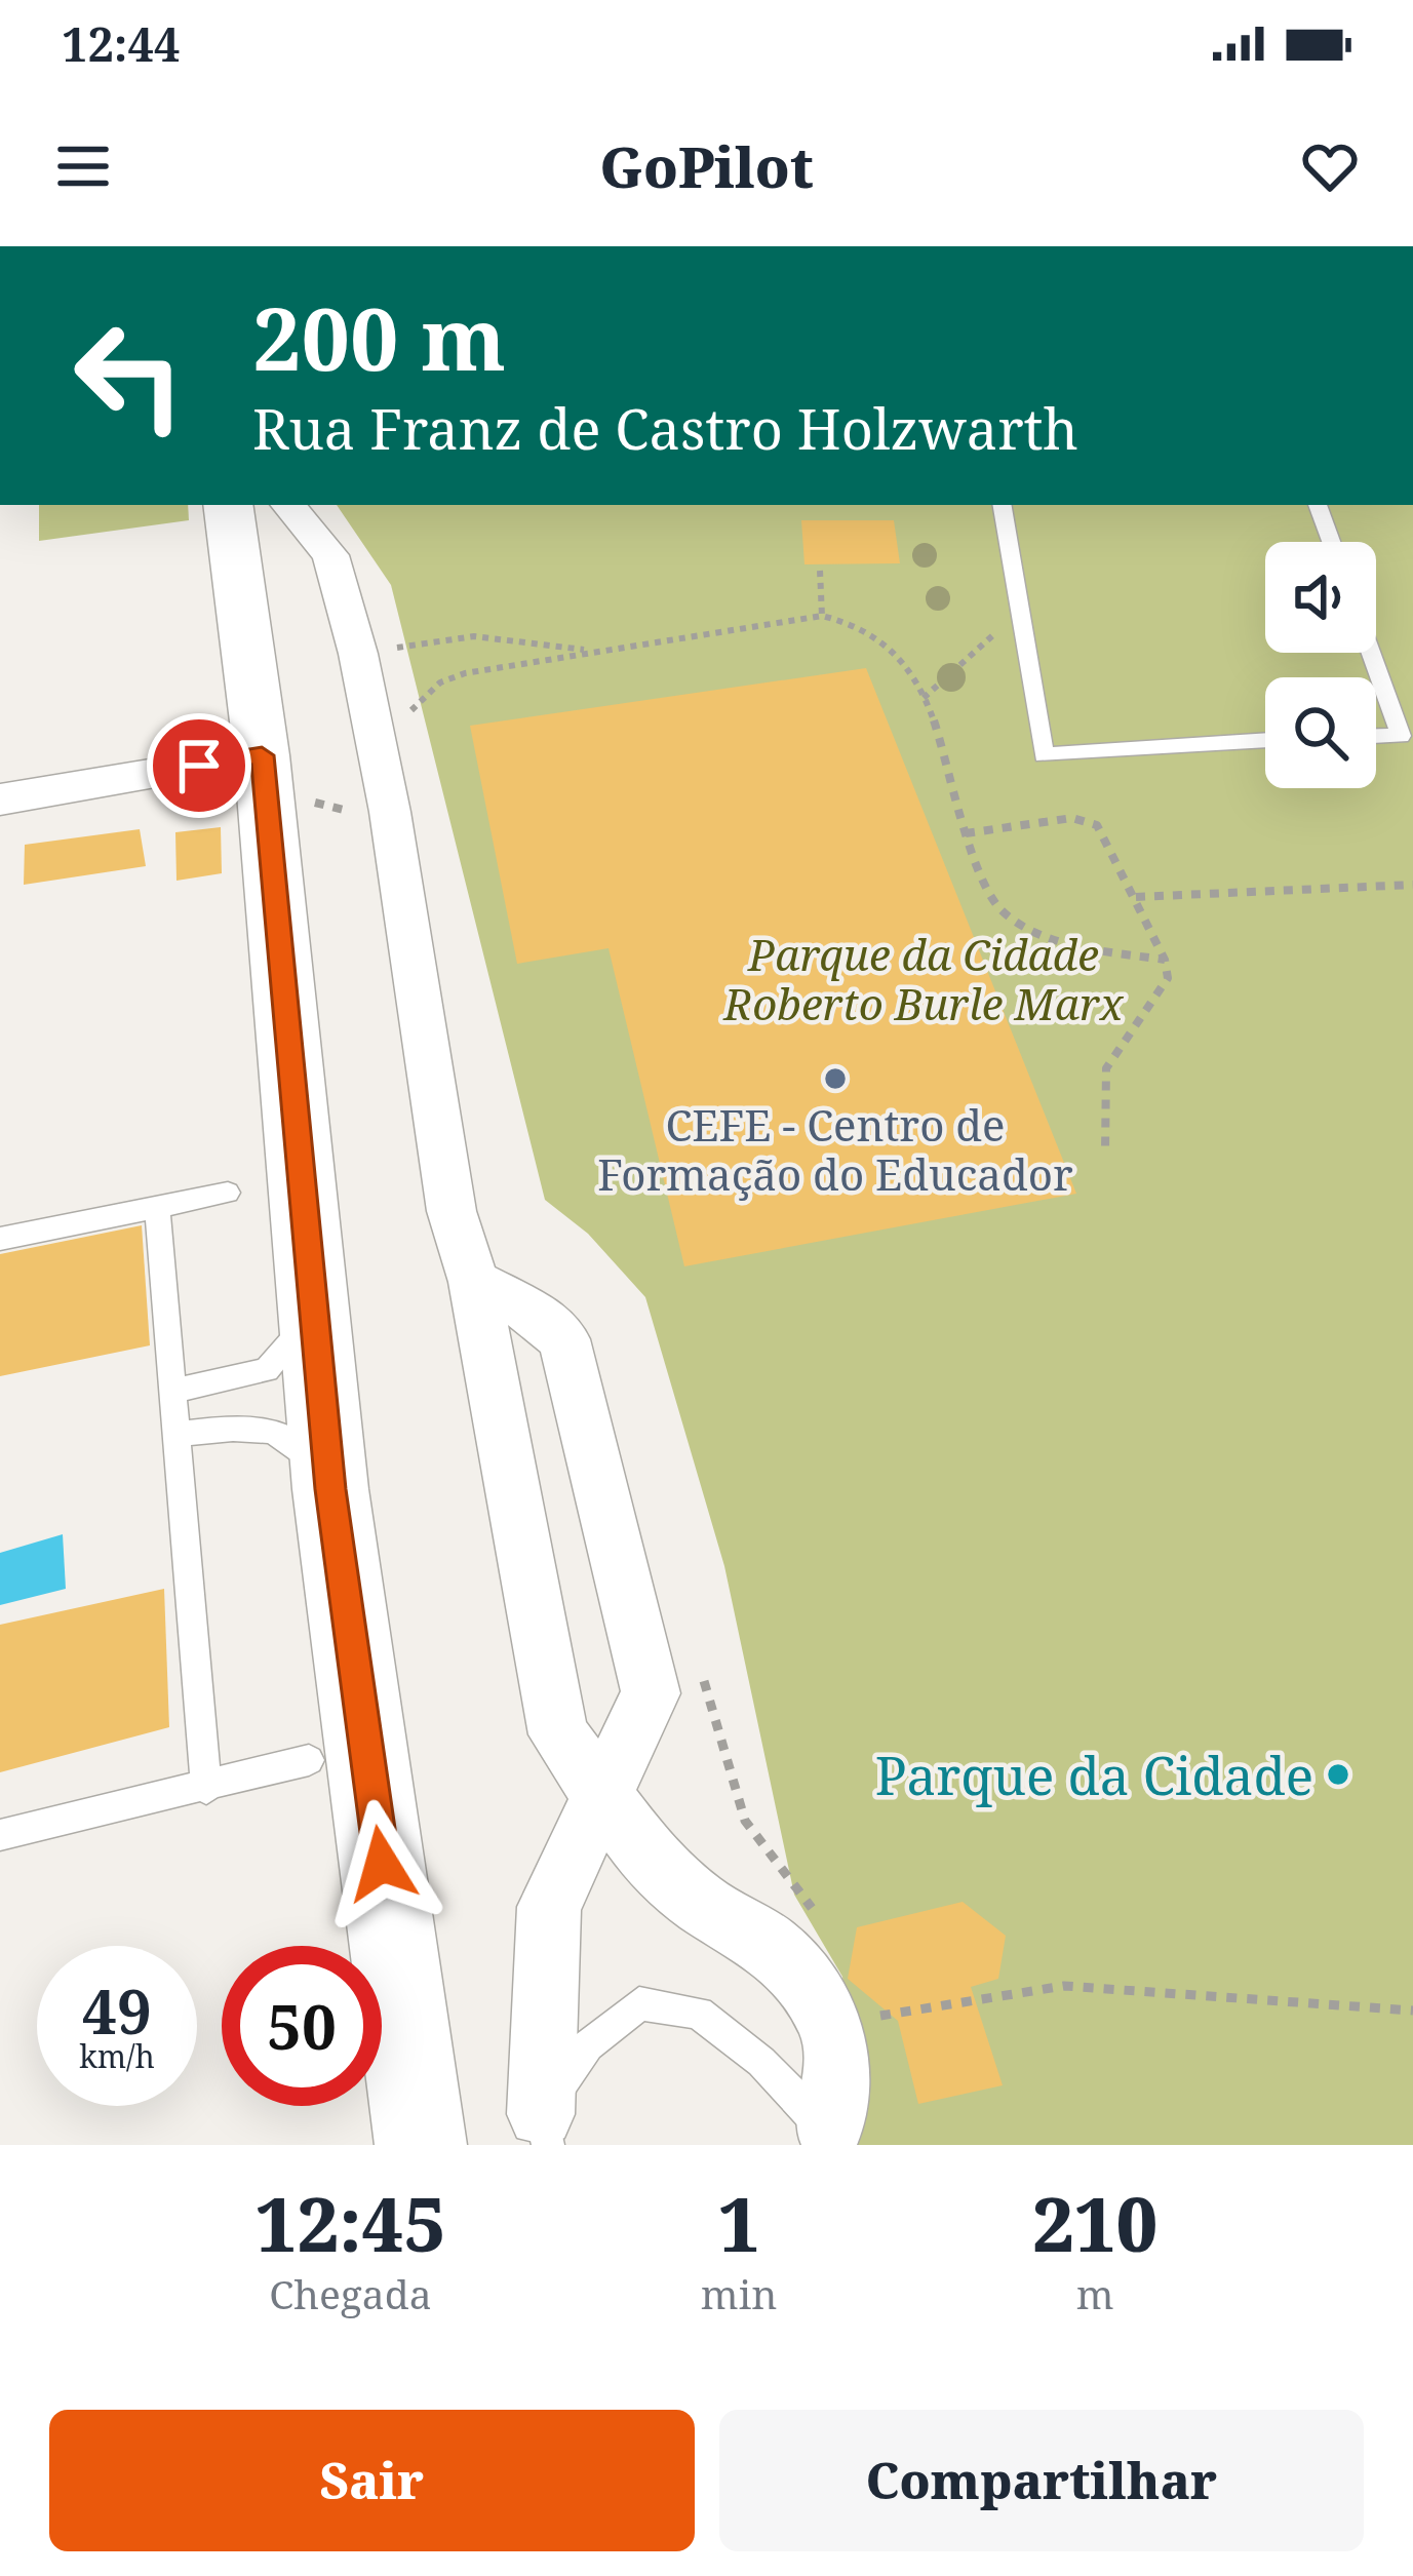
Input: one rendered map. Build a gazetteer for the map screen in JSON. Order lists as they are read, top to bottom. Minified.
{"parks":["Parque da Cidade Roberto Burle Marx"],"places":["CEFE - Centro de Formação do Educador","Parque da Cidade"],"page":{"status":"12:44","header":"GoPilot","turn":["200 m","Rua Franz de Castro Holzwarth"],"speed":"49 km/h","limit":"50","eta":["12:45","Chegada","1","min","210","m"],"buttons":["Sair","Compartilhar"]}}
